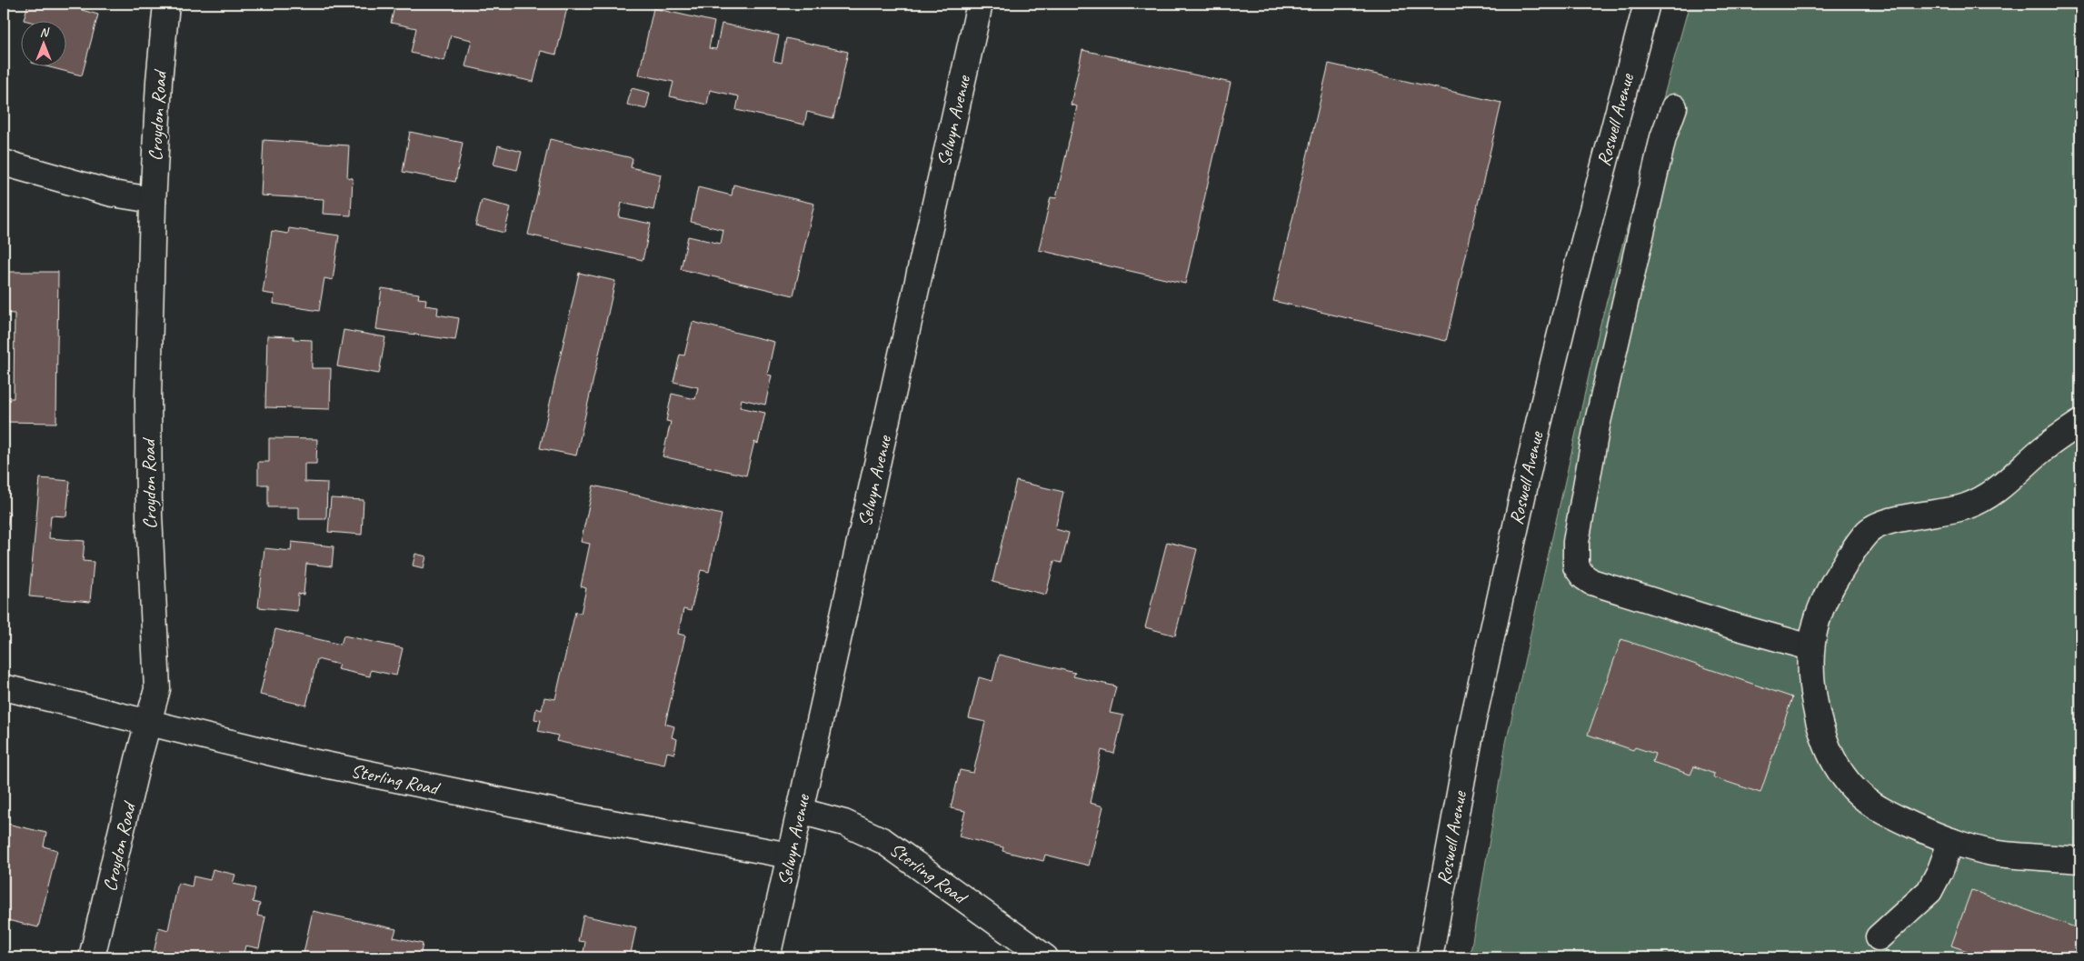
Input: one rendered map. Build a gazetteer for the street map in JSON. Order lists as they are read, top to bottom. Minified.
{"streets":{"street":["Croydon Road","Roswell Avenue","Selwyn Avenue","Sterling Road"]},"crossings":[["Croydon Road","Sterling Road"],["Selwyn Avenue","Sterling Road"]],"north":"top"}
